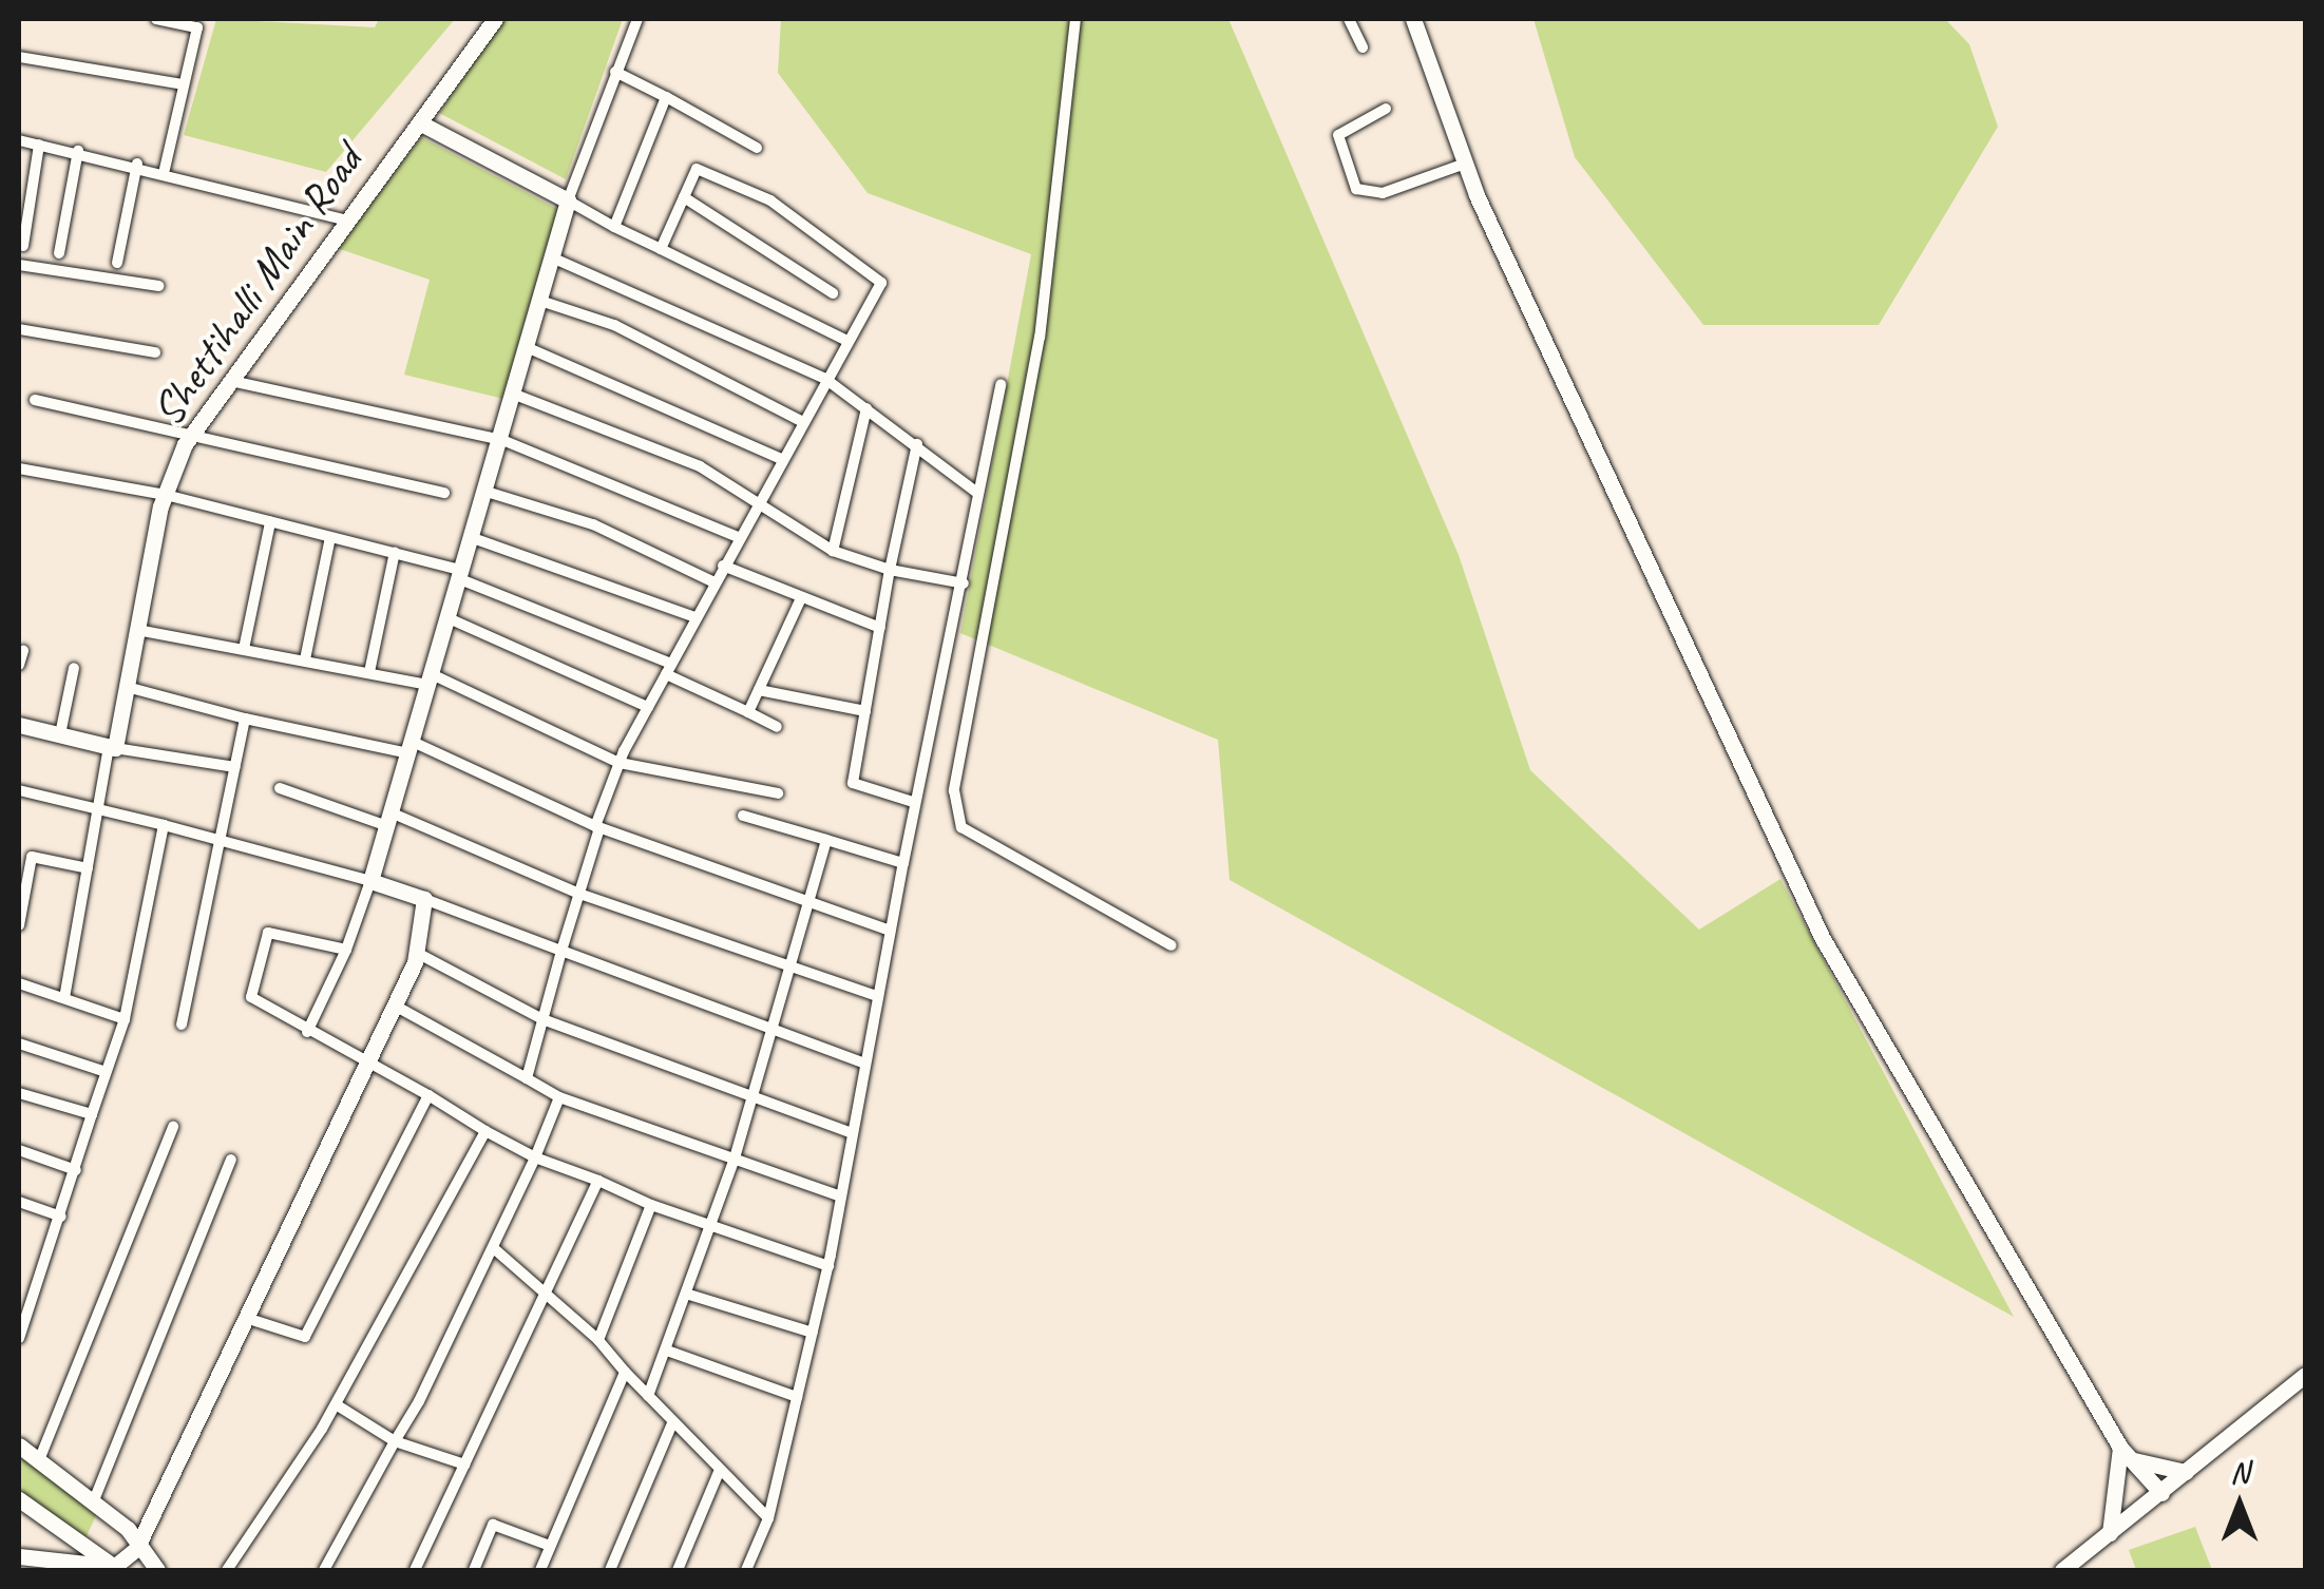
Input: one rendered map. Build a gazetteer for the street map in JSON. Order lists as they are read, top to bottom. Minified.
{"streets":{"street":["Shettihalli Main Road"]},"north":"top"}
